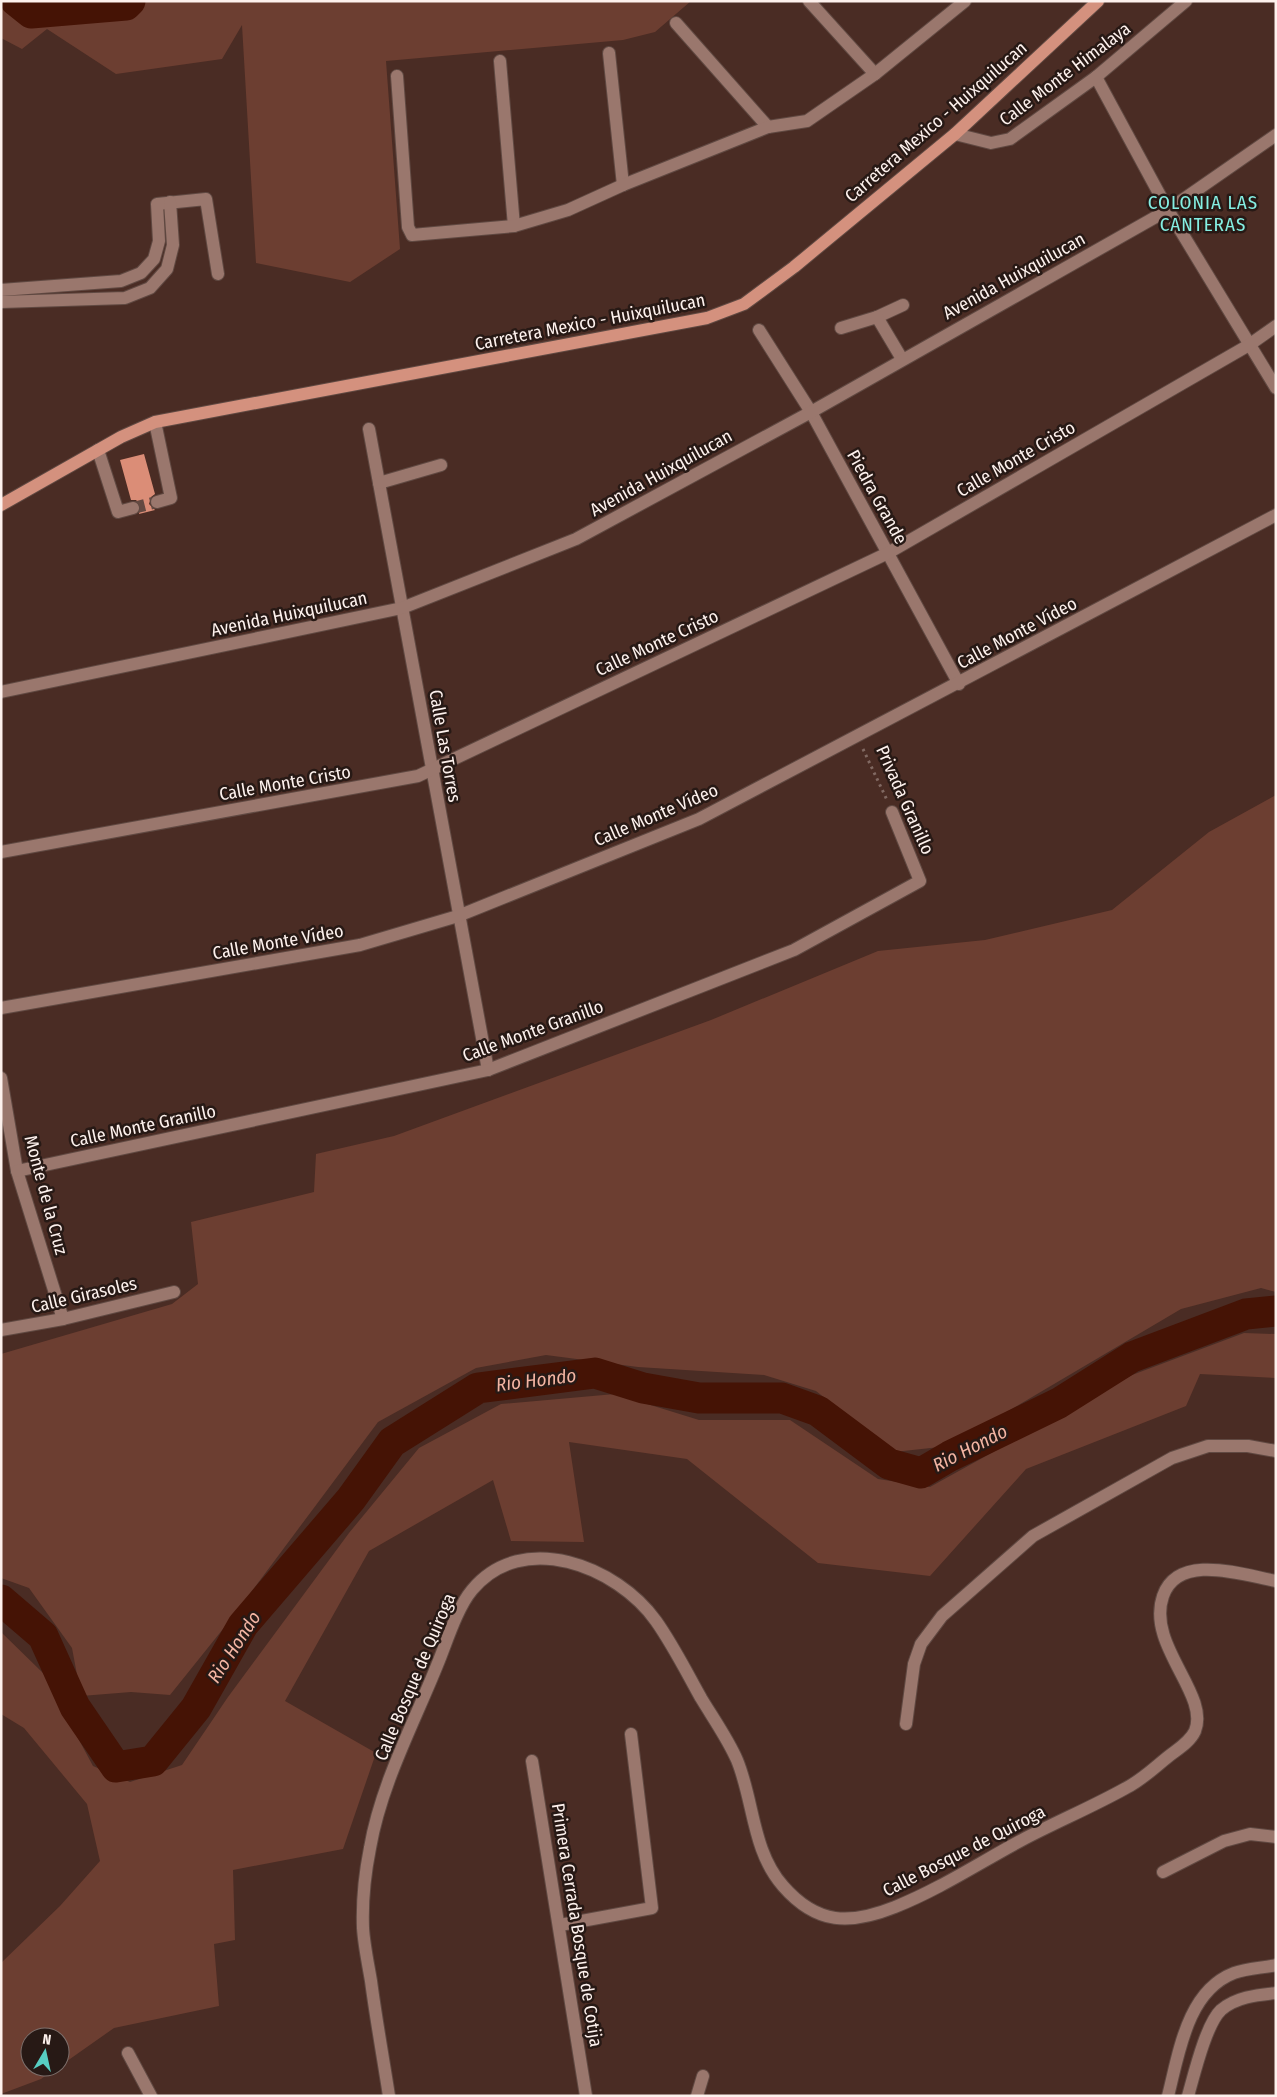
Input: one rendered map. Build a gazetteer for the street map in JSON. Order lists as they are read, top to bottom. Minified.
{"streets":{"main road":["Carretera Mexico - Huixquilucan"],"street":["Calle Monte Himalaya","Avenida Huixquilucan","Calle Monte Cristo","Piedra Grande","Calle Monte Vídeo","Calle Las Torres","Privada Granillo","Calle Monte Granillo","Monte de la Cruz","Calle Girasoles","Calle Bosque de Quiroga","Primera Cerrada Bosque de Cotija"]},"crossings":[["Calle Monte Himalaya","Carretera Mexico - Huixquilucan"],["Avenida Huixquilucan","Piedra Grande"],["Avenida Huixquilucan","Calle Las Torres"],["Calle Monte Cristo","Piedra Grande"],["Calle Monte Cristo","Calle Las Torres"],["Piedra Grande","Calle Monte Vídeo"],["Calle Monte Vídeo","Calle Las Torres"],["Calle Monte Vídeo","Privada Granillo"],["Calle Las Torres","Calle Monte Granillo"],["Privada Granillo","Calle Monte Granillo"],["Calle Monte Granillo","Monte de la Cruz"],["Monte de la Cruz","Calle Girasoles"]],"districts":["COLONIA LAS CANTERAS"],"water":["Rio Hondo"],"north":"top"}
